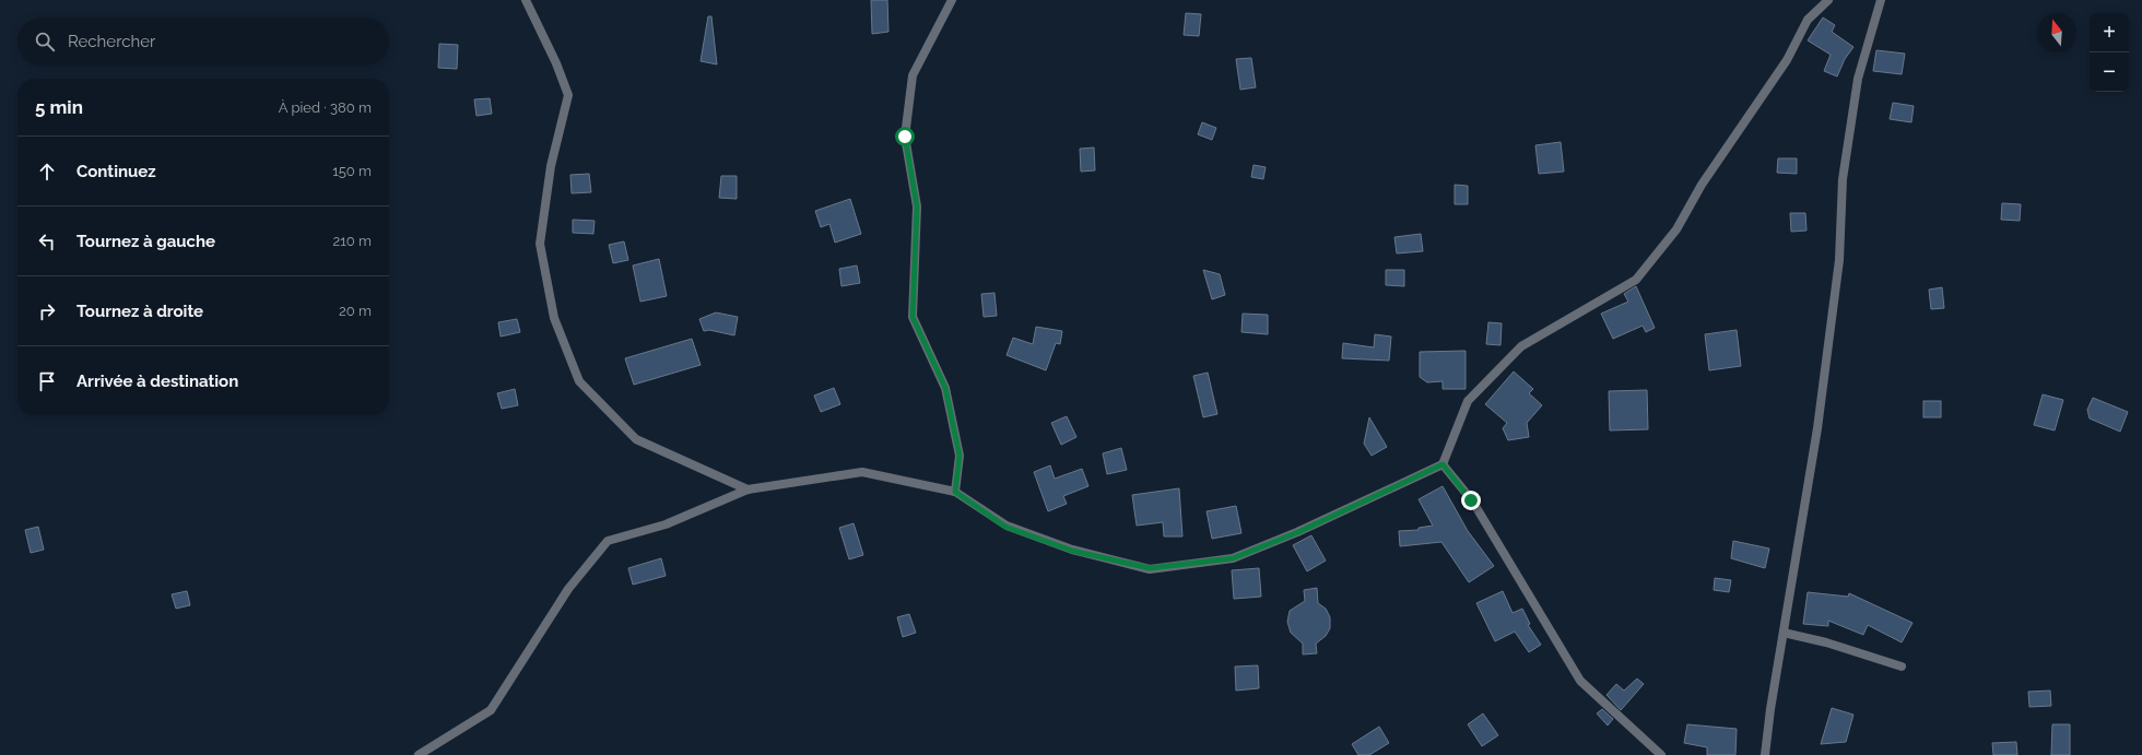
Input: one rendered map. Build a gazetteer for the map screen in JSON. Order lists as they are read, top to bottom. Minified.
{"north":"top","page":{"map_buttons":["+","−"],"search":"Rechercher","heading":["5 min","À pied · 380 m"],"list":[["Continuez","150 m"],["Tournez à gauche","210 m"],["Tournez à droite","20 m"],"Arrivée à destination"]}}
